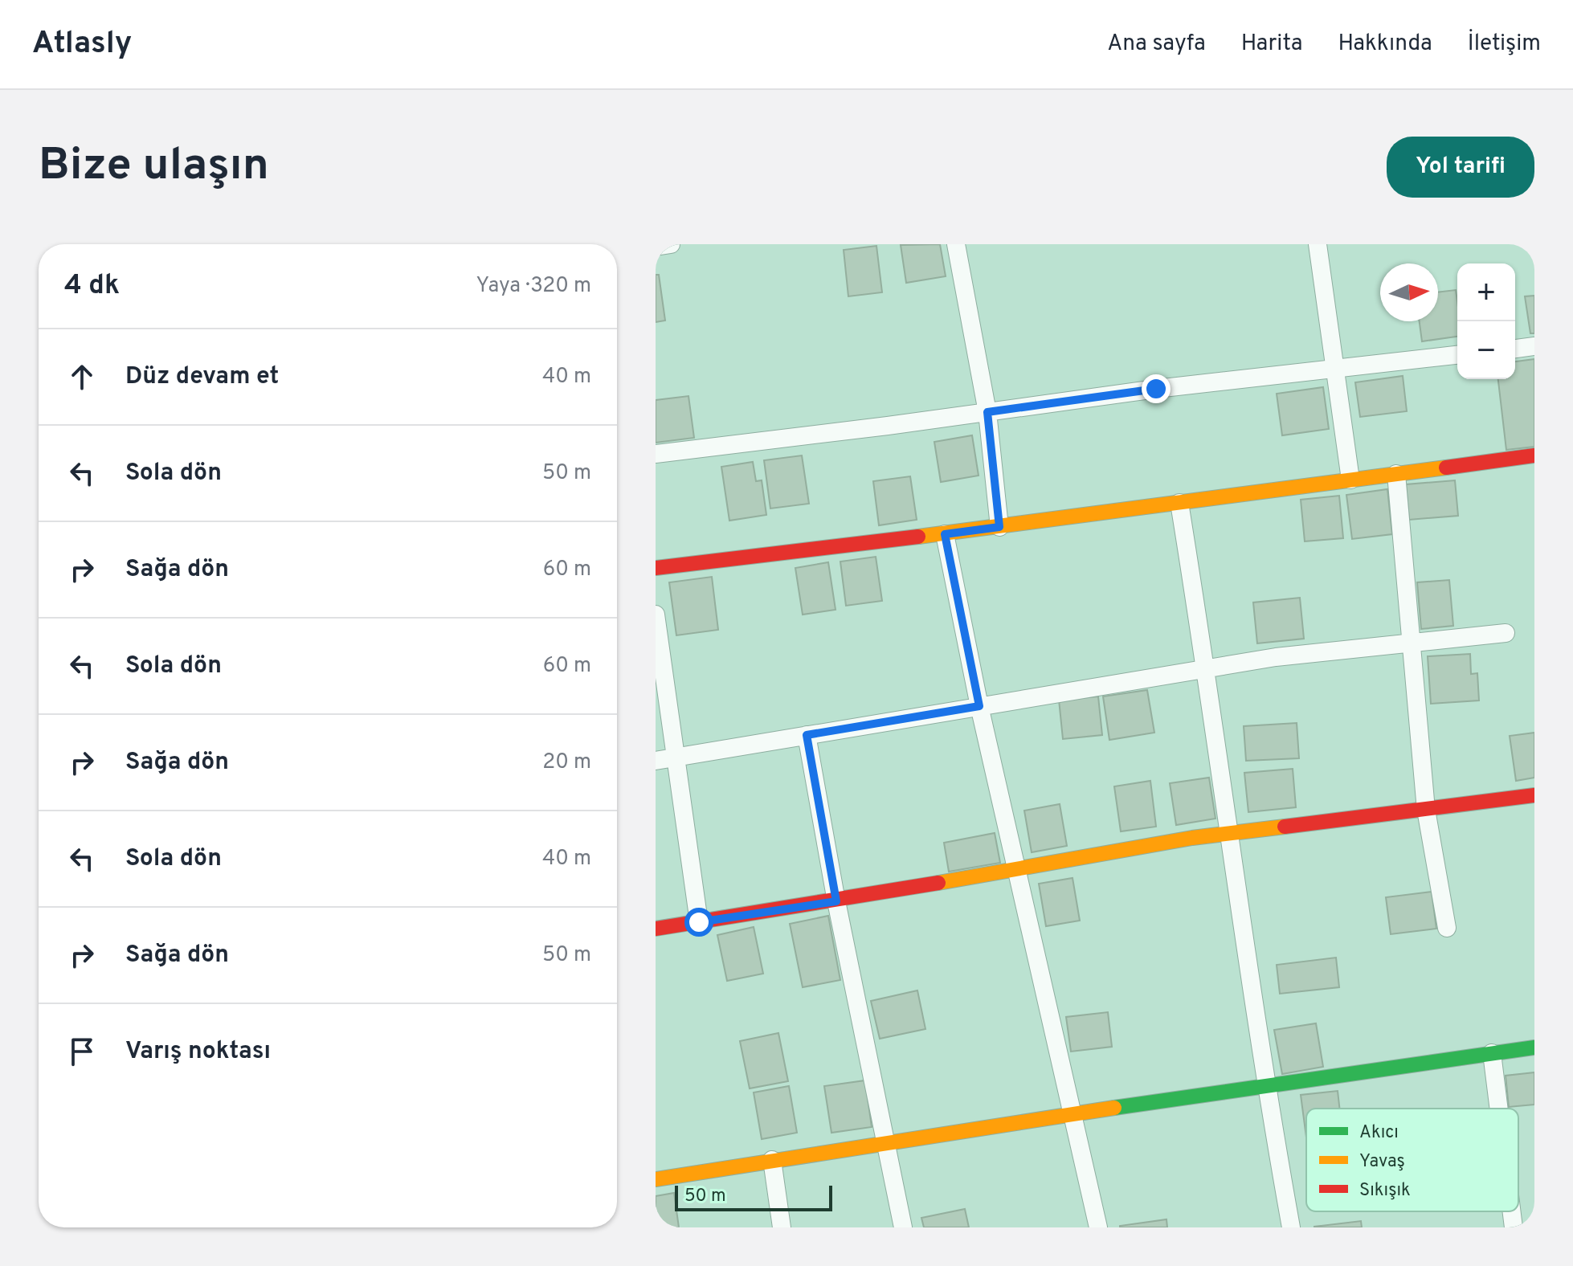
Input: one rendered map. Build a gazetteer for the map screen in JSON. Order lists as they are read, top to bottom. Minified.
{"legend":["Akıcı","Yavaş","Sıkışık"],"scale_bar":"50 m","north":"right","page":{"header":"Atlasly","nav":["Ana sayfa","Harita","Hakkında","İletişim"],"buttons":"Yol tarifi","title":"Bize ulaşın","heading":["4 dk","Yaya · 320 m"],"map_buttons":["+","−"],"list":[["Düz devam et","40 m"],["Sola dön","50 m"],["Sağa dön","60 m"],["Sola dön","60 m"],["Sağa dön","20 m"],["Sola dön","40 m"],["Sağa dön","50 m"],"Varış noktası"],"scale":"50 m"}}
